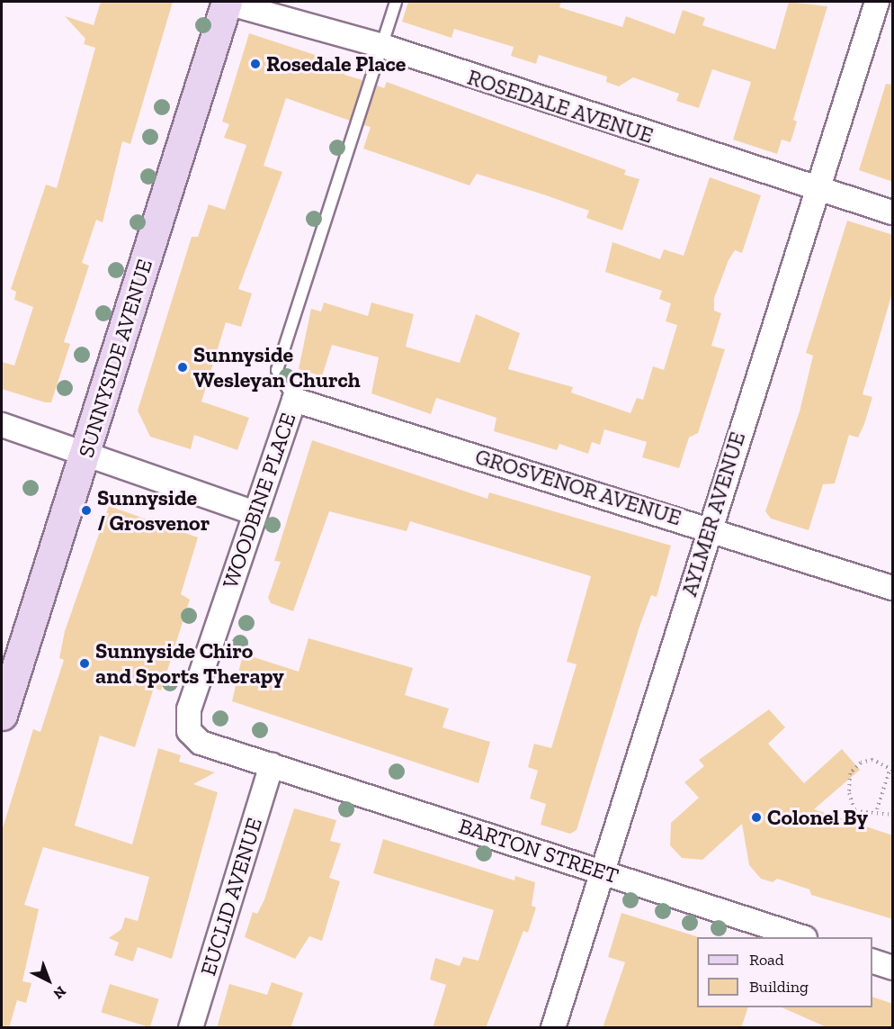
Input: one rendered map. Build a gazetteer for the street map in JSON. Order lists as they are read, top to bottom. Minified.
{"streets":{"street":["ROSEDALE AVENUE","SUNNYSIDE AVENUE","GROSVENOR AVENUE","WOODBINE PLACE","AYLMER AVENUE","BARTON STREET","EUCLID AVENUE"]},"crossings":[["ROSEDALE AVENUE","SUNNYSIDE AVENUE"],["ROSEDALE AVENUE","WOODBINE PLACE"],["ROSEDALE AVENUE","AYLMER AVENUE"],["GROSVENOR AVENUE","WOODBINE PLACE"],["GROSVENOR AVENUE","AYLMER AVENUE"],["WOODBINE PLACE","BARTON STREET"],["WOODBINE PLACE","EUCLID AVENUE"],["AYLMER AVENUE","BARTON STREET"],["BARTON STREET","EUCLID AVENUE"]],"places":["Rosedale Place","Sunnyside Wesleyan Church","Sunnyside / Grosvenor","Sunnyside Chiro and Sports Therapy","Colonel By"],"legend":["Road","Building"],"north":"bottom right"}
